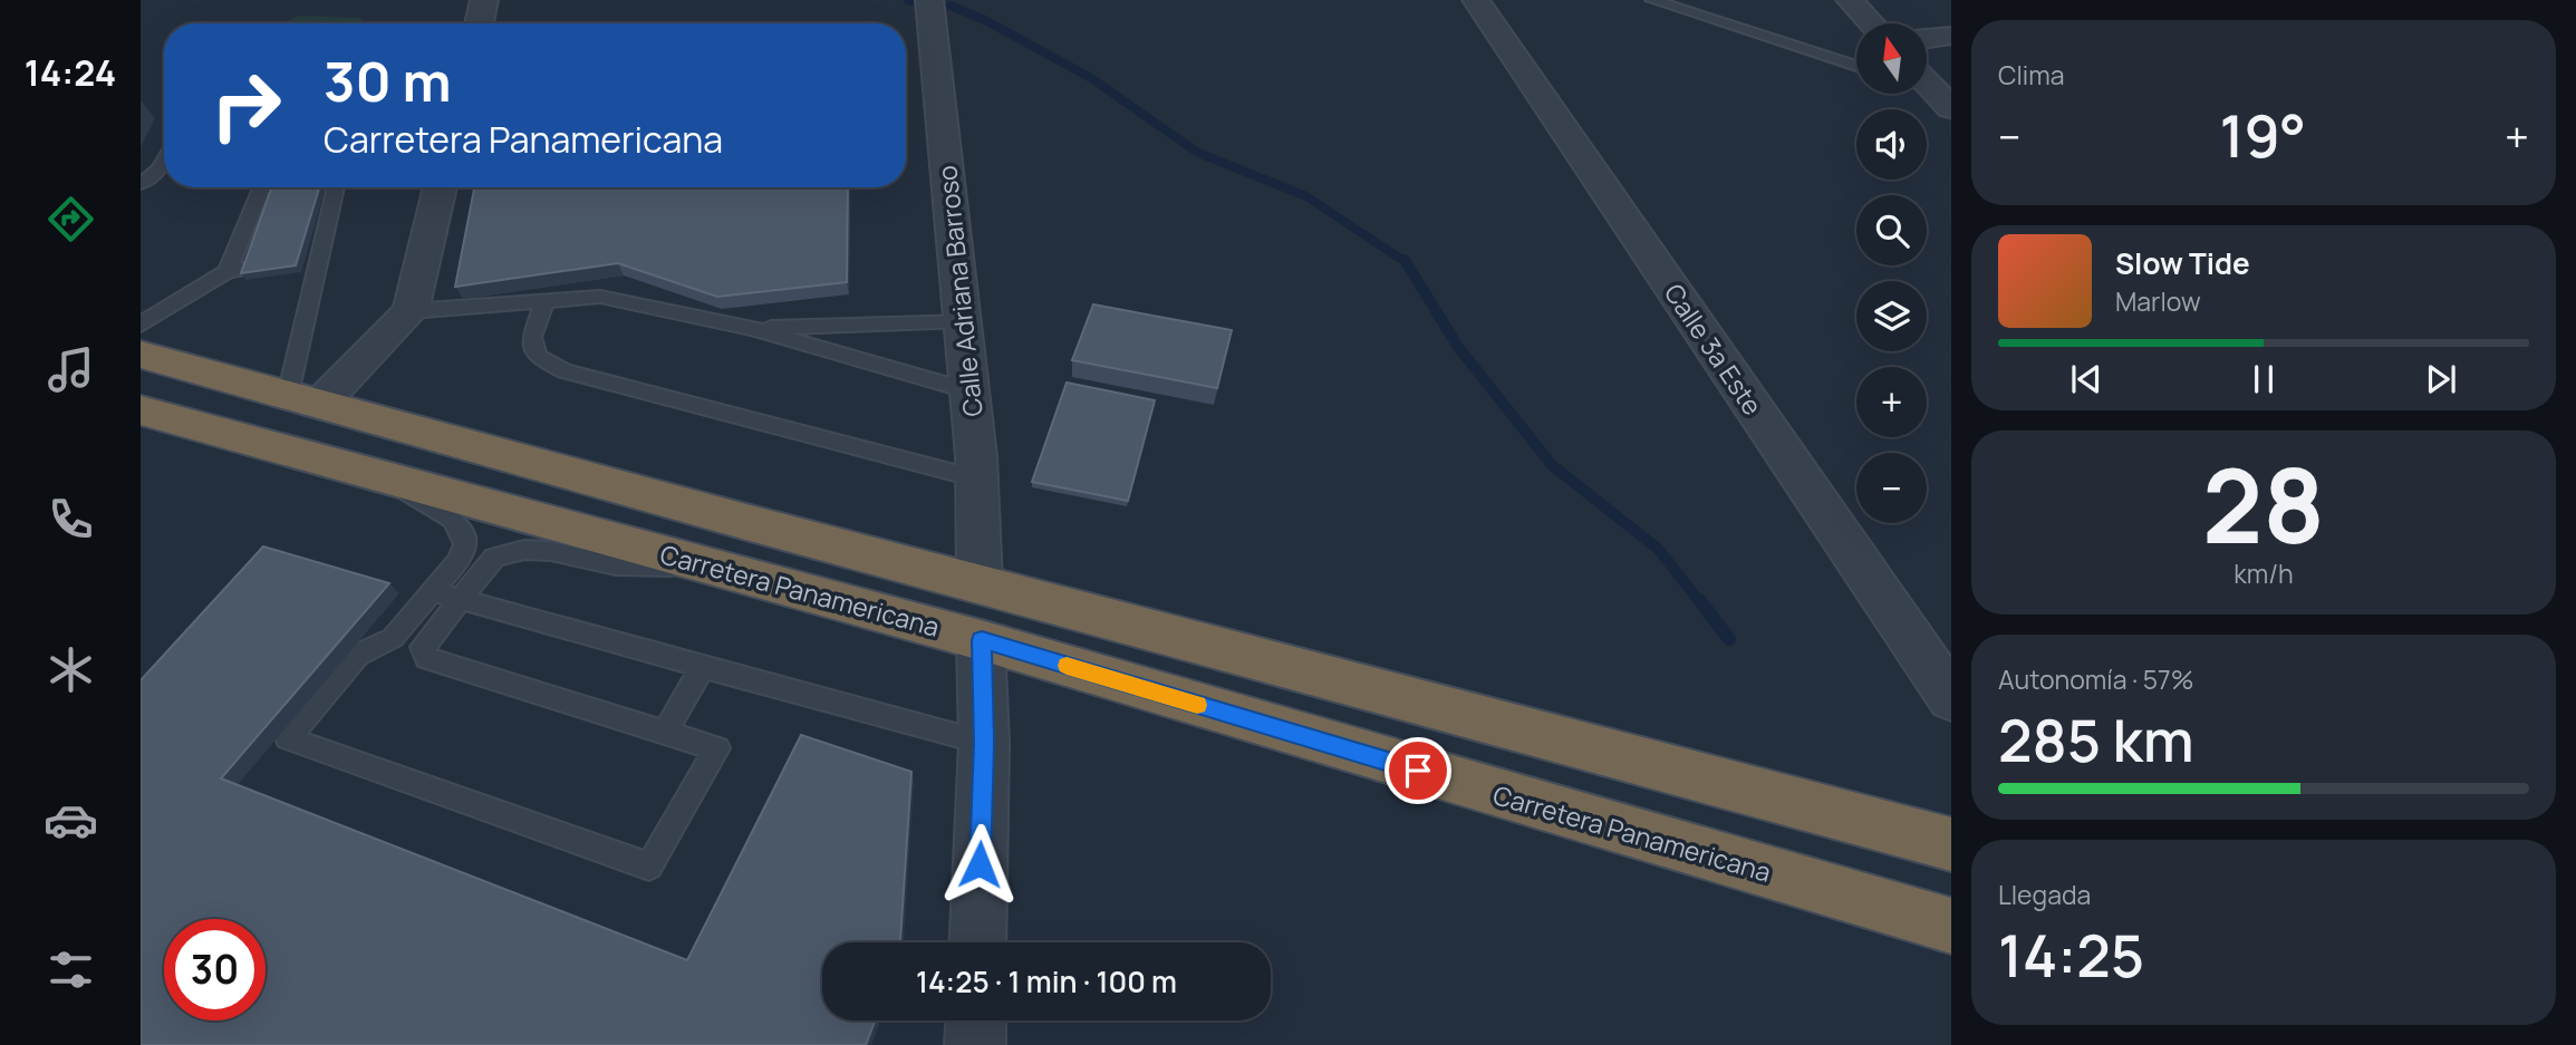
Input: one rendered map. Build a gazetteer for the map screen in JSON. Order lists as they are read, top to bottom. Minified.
{"streets":{"highway":["Carretera Panamericana"],"street":["Calle Adriana Barroso","Calle 3a Este"]},"crossings":[["Calle Adriana Barroso","Carretera Panamericana"]],"north":"top","page":{"tabs":"14:24","tile":["Clima",["28","km/h"],["Autonomía · 57%","285 km"],["Llegada","14:25"]],"map_buttons":["+","−"],"turn":["30 m","Carretera Panamericana"],"heat":["−","19°","+"],"song":["Slow Tide","Marlow"],"limit":"30","trip":"14:25 · 1 min · 100 m"}}
